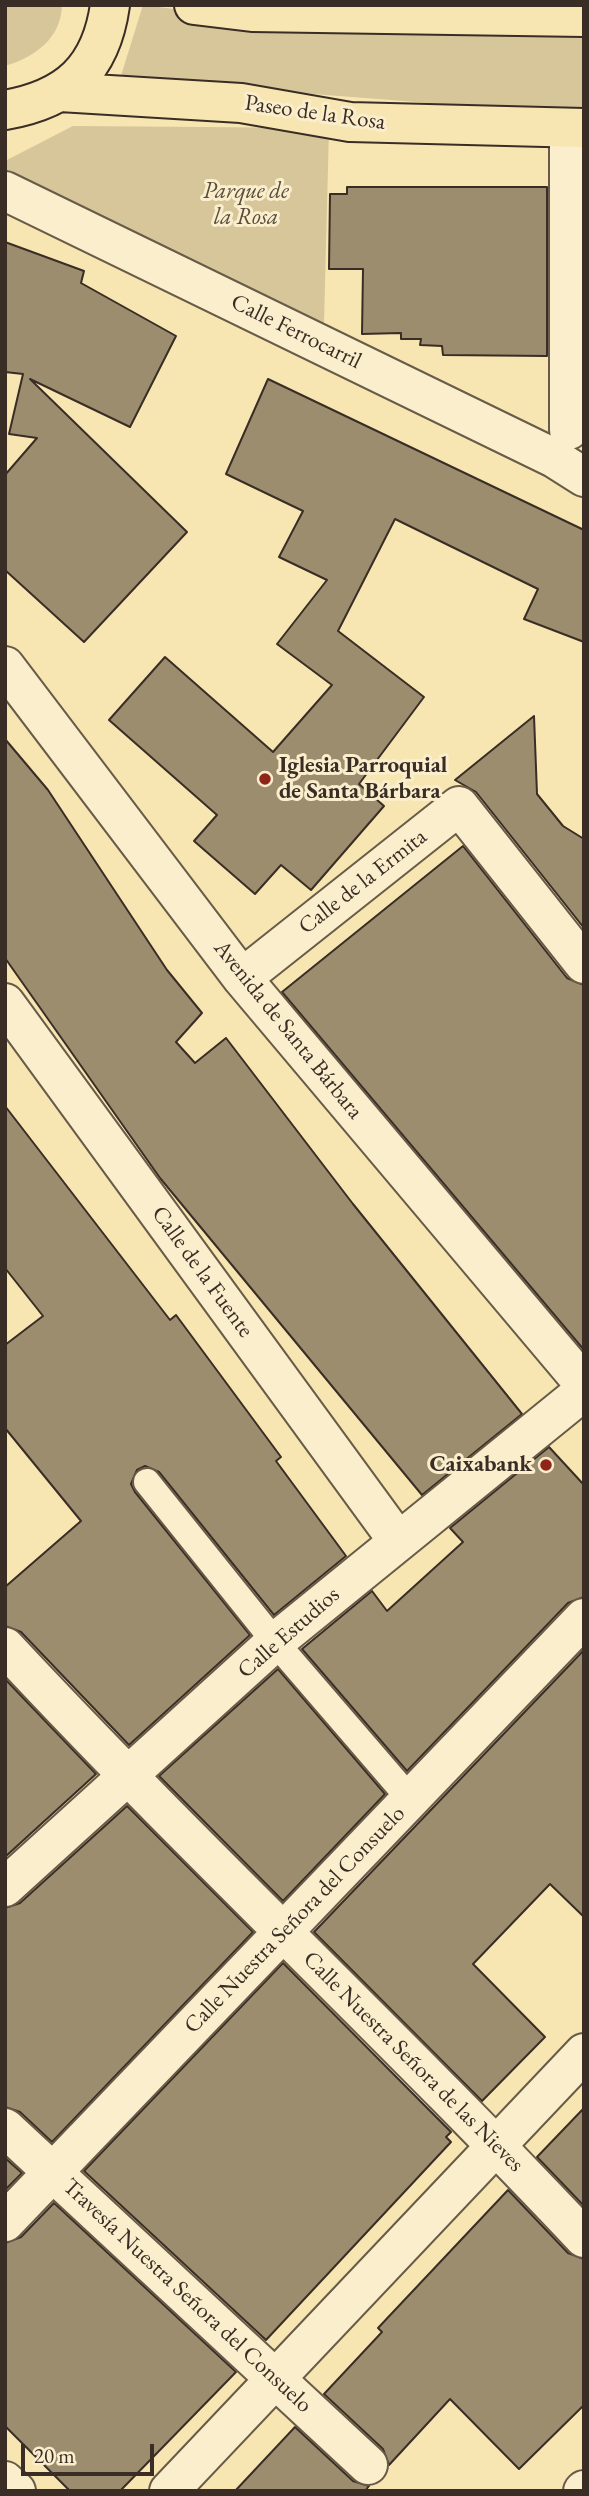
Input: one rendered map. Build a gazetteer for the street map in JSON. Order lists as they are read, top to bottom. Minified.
{"streets":{"main road":["Paseo de la Rosa"],"street":["Calle Ferrocarril","Calle de la Ermita","Avenida de Santa Bárbara","Calle de la Fuente","Calle Estudios","Calle Nuestra Señora del Consuelo","Calle Nuestra Señora de las Nieves","Travesía Nuestra Señora del Consuelo"]},"crossings":[["Calle de la Ermita","Avenida de Santa Bárbara"],["Calle de la Fuente","Calle Estudios"],["Calle Estudios","Calle Nuestra Señora de las Nieves"],["Calle Nuestra Señora del Consuelo","Calle Nuestra Señora de las Nieves"],["Calle Nuestra Señora del Consuelo","Travesía Nuestra Señora del Consuelo"]],"parks":["Parque de la Rosa"],"places":["Iglesia Parroquial de Santa Bárbara","Caixabank"],"scale_bar":"20 m"}
